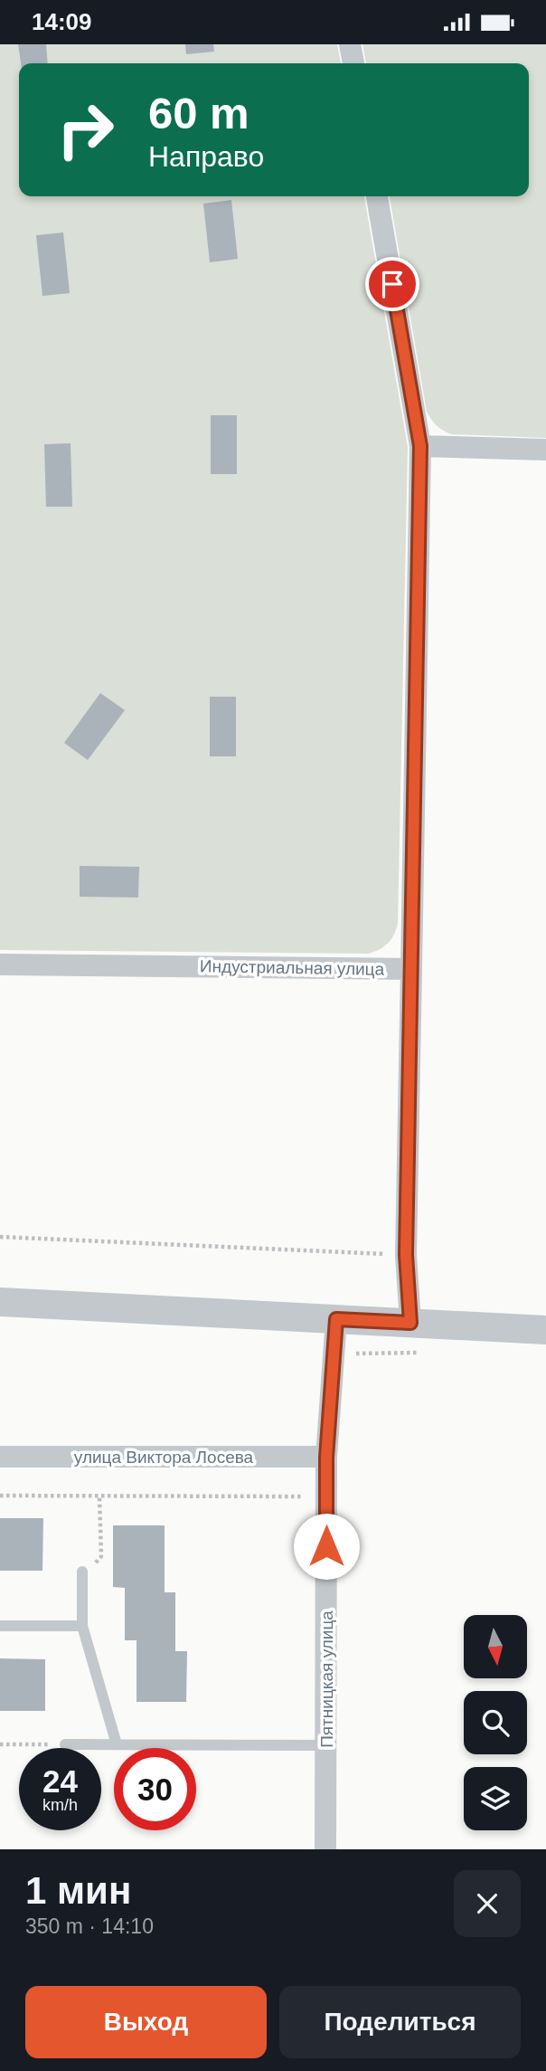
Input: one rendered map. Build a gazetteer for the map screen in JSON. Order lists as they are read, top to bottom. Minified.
{"streets":{"street":["Индустриальная улица","улица Виктора Лосева","Пятницкая улица"]},"crossings":[["улица Виктора Лосева","Пятницкая улица"]],"north":"bottom","page":{"status":"14:09","turn":["60 m","Направо"],"speed":"24 km/h","limit":"30","heading":["1 мин","350 m · 14:10"],"buttons":["Выход","Поделиться"]}}
